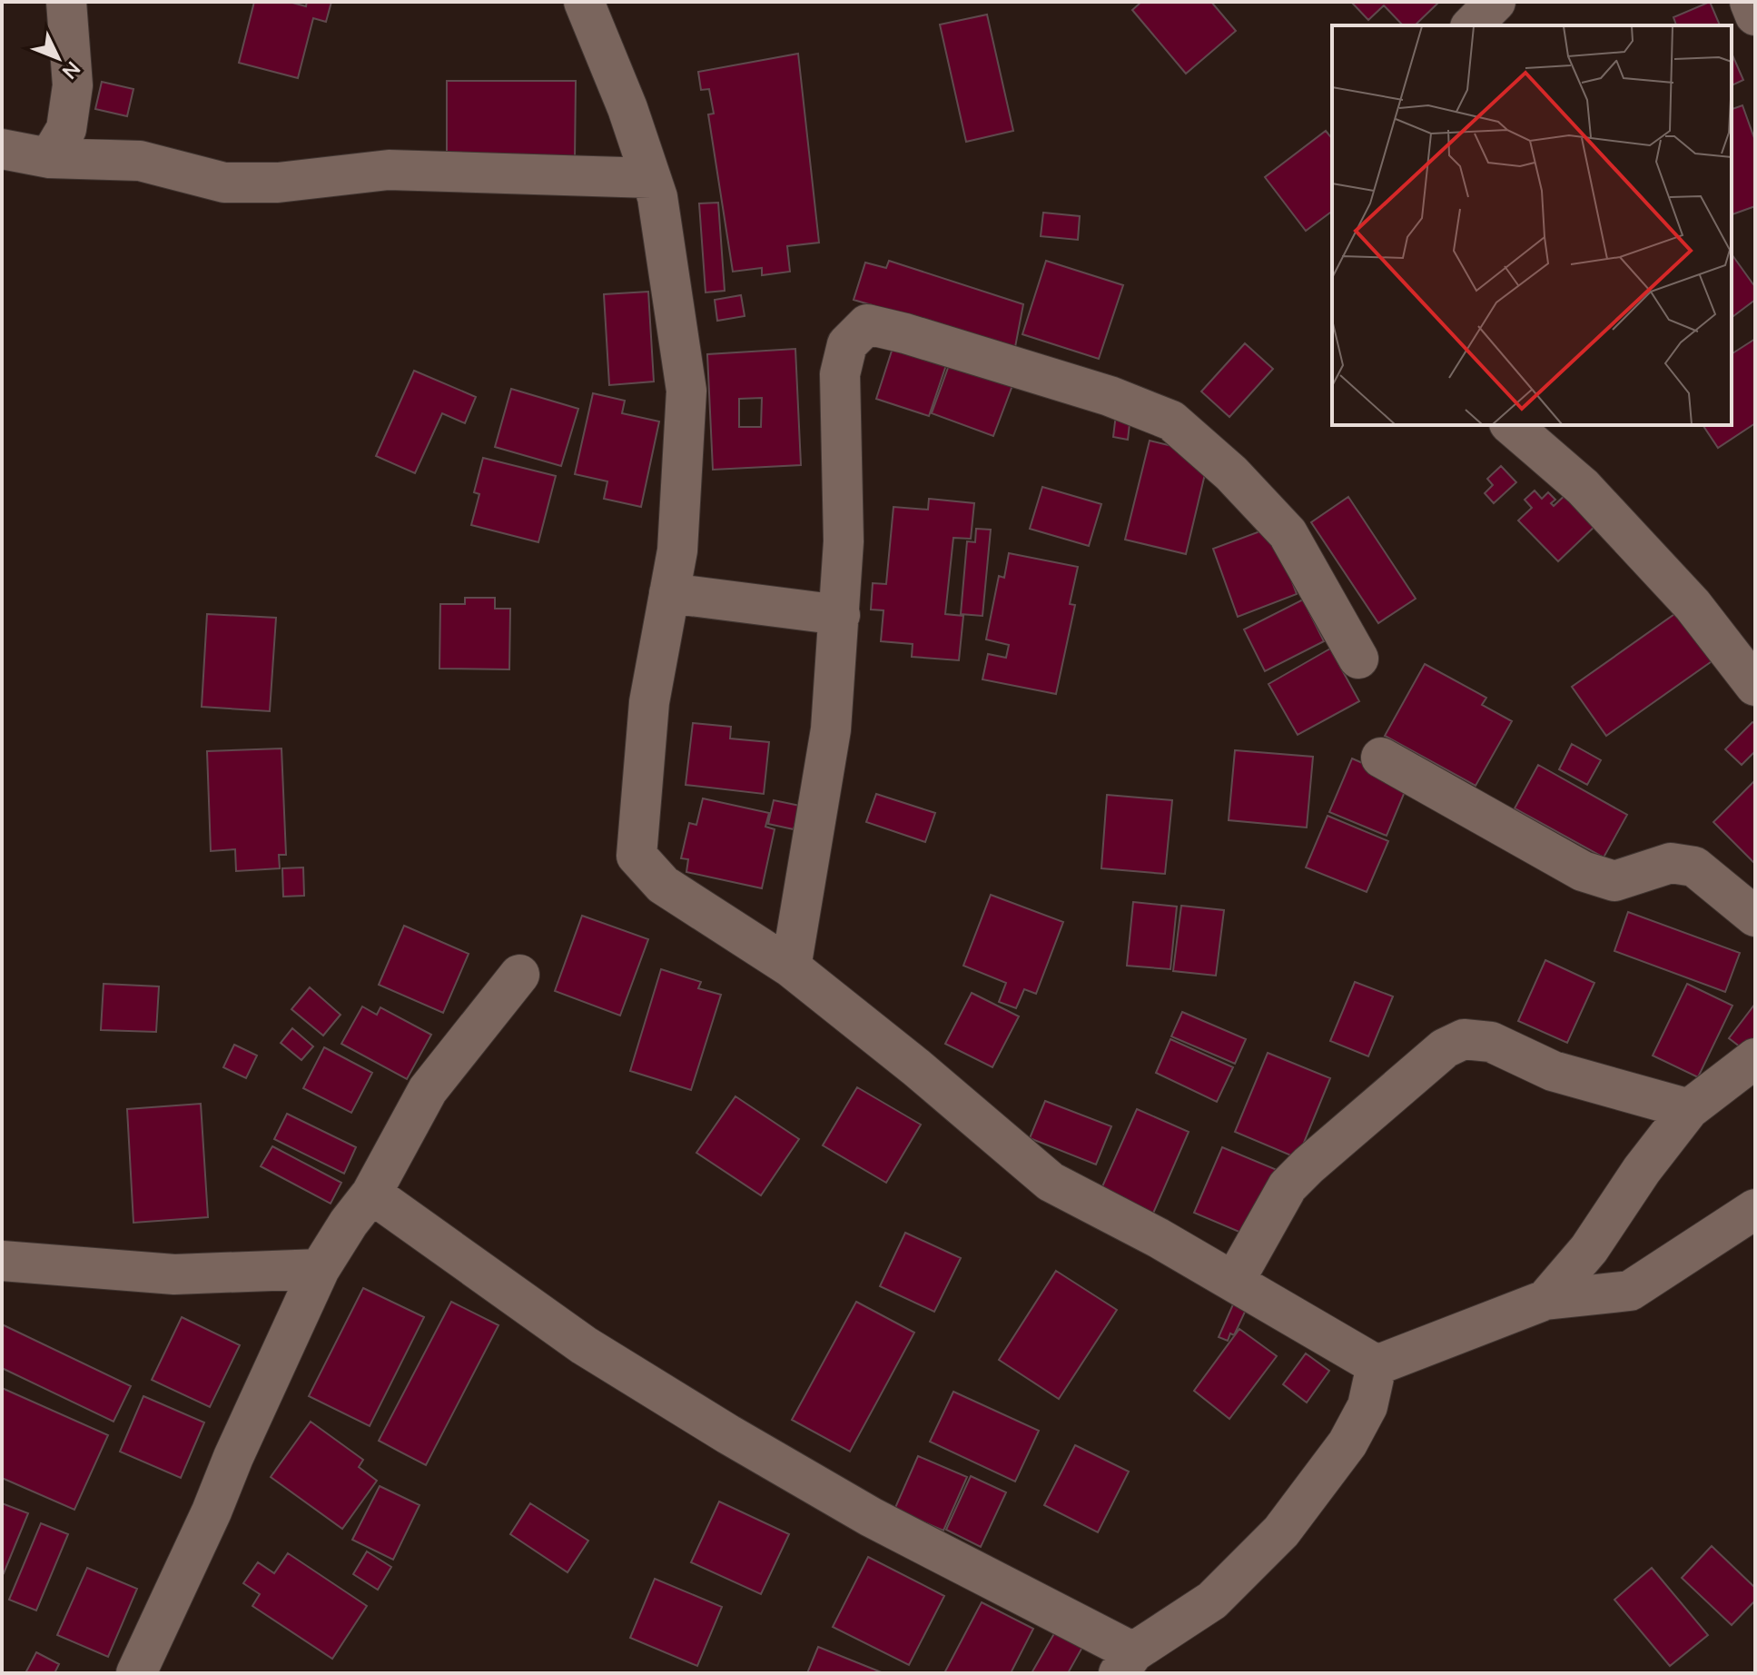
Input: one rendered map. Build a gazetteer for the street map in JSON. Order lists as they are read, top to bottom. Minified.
{"north":"bottom right"}
